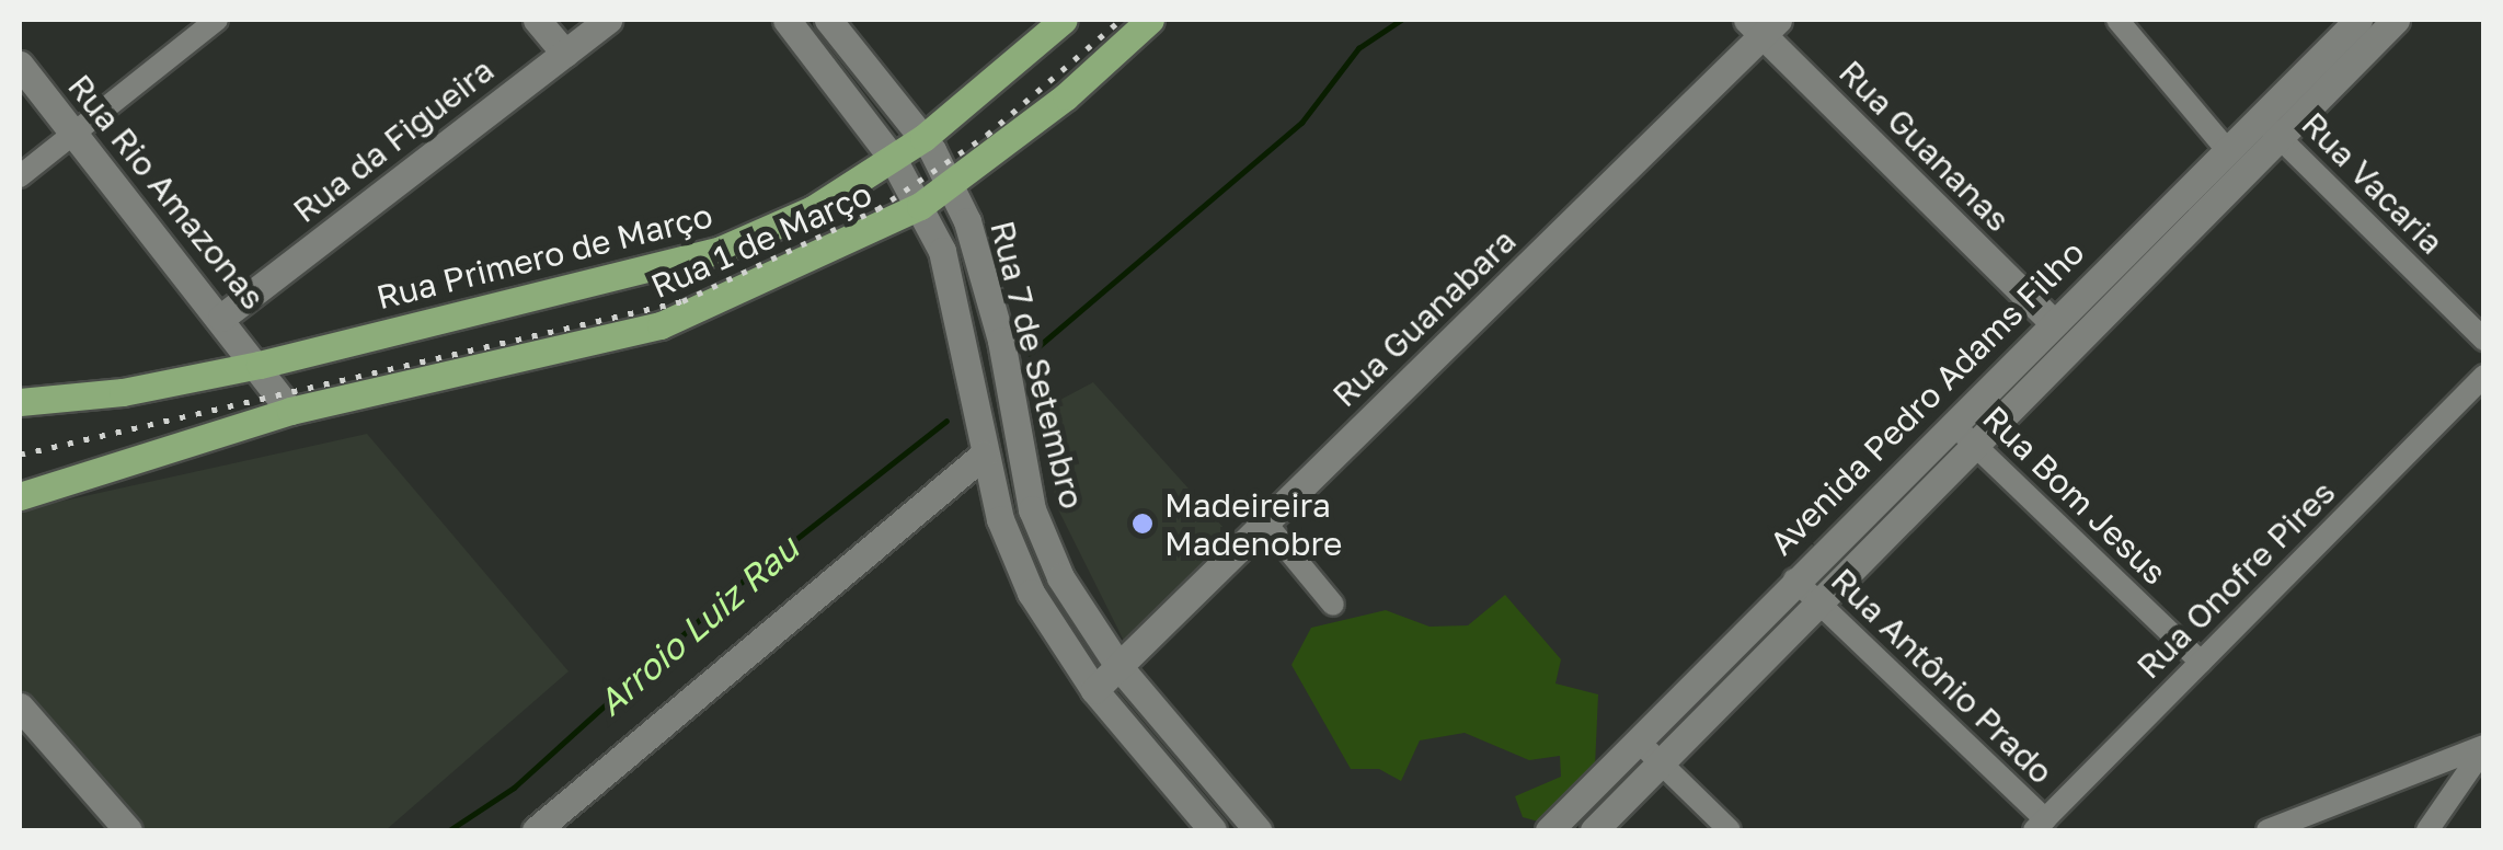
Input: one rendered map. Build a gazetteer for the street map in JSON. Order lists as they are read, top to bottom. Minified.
{"streets":{"main road":["Rua da Figueira","Rua Guananas","Rua Rio Amazonas","Rua 1 de Março","Rua Primero de Março","Rua Guanabara","Rua 7 de Setembro","Avenida Pedro Adams Filho"],"street":["Rua Vacaria","Rua Bom Jesus","Rua Onofre Pires","Rua Antônio Prado"]},"crossings":[["Rua da Figueira","Rua Rio Amazonas"],["Rua Guananas","Rua Guanabara"],["Rua Guananas","Avenida Pedro Adams Filho"],["Rua Vacaria","Avenida Pedro Adams Filho"],["Rua Rio Amazonas","Rua 1 de Março"],["Rua Rio Amazonas","Rua Primero de Março"],["Rua 1 de Março","Rua 7 de Setembro"],["Rua Primero de Março","Rua 7 de Setembro"],["Rua Guanabara","Rua 7 de Setembro"],["Avenida Pedro Adams Filho","Rua Bom Jesus"],["Avenida Pedro Adams Filho","Rua Antônio Prado"],["Rua Bom Jesus","Rua Onofre Pires"],["Rua Onofre Pires","Rua Antônio Prado"]],"water":["Arroio Luiz Rau"],"places":["Madeireira Madenobre"]}
